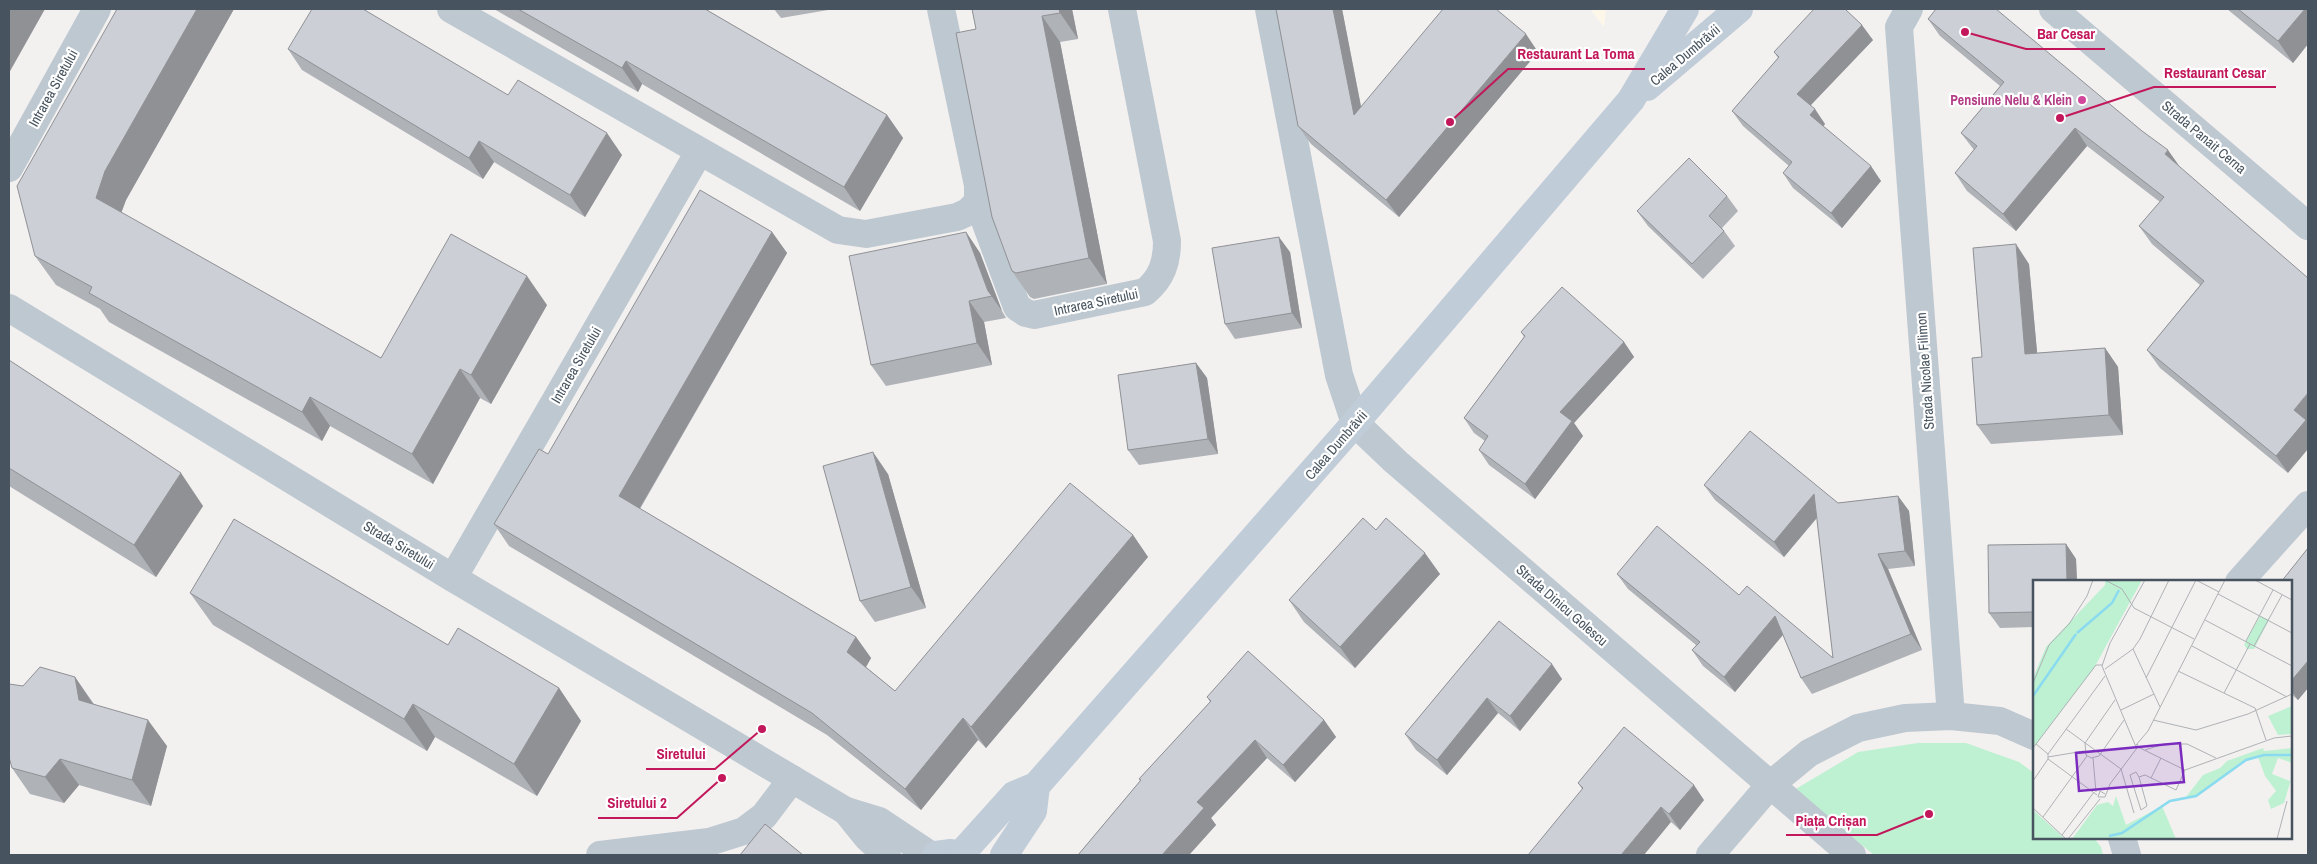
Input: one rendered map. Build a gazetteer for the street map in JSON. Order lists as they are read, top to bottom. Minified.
{"streets":{"main road":["Calea Dumbrăvii"],"street":["Intrarea Siretului","Strada Panait Cerna","Strada Nicolae Filimon","Strada Siretului","Strada Dinicu Golescu"]},"crossings":[["Calea Dumbrăvii","Strada Dinicu Golescu"],["Intrarea Siretului","Strada Siretului"]],"places":["Bar Cesar","Pensiune Nelu & Klein","Restaurant Cesar","Restaurant La Toma","Siretului","Siretului 2","Piața Crișan"]}
